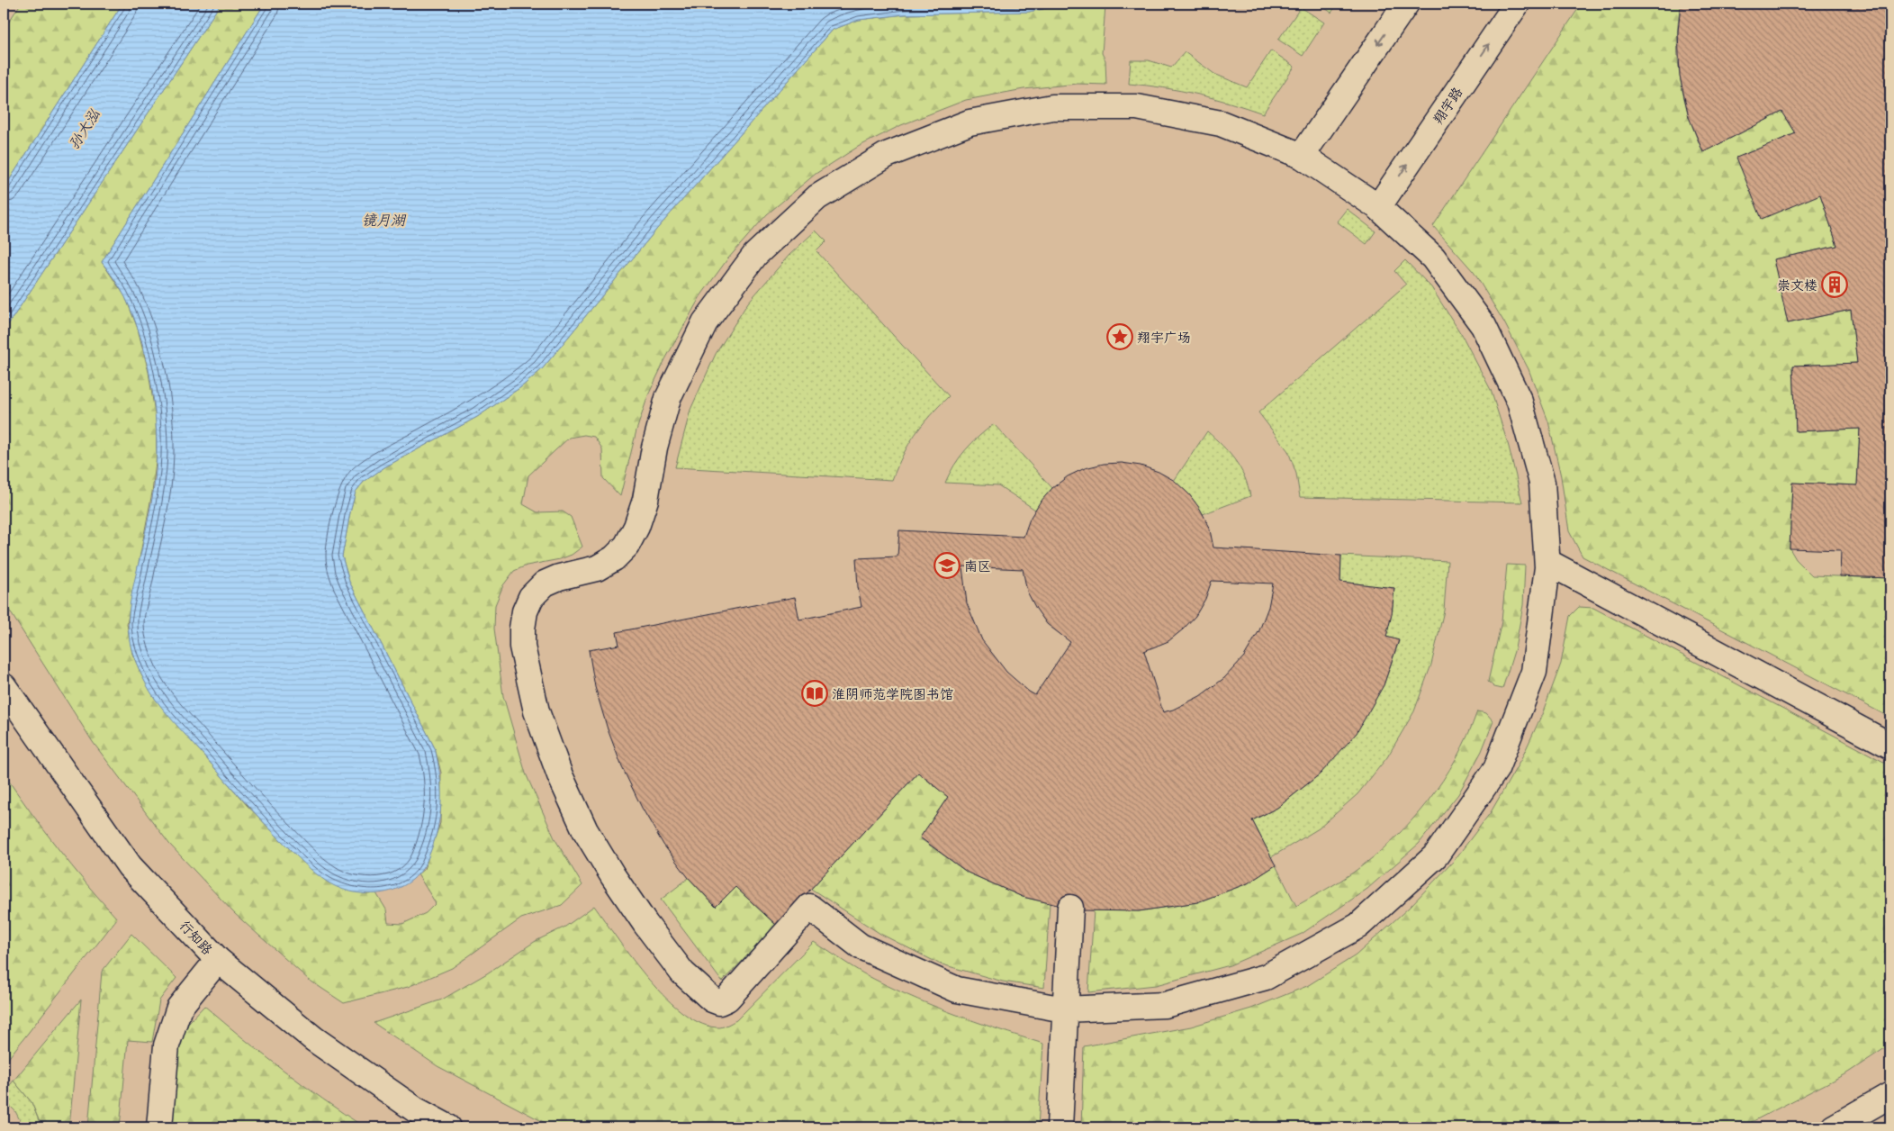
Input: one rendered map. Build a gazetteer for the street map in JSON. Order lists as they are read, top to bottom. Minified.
{"streets":{"lane":["翔宇路","行知路"]},"water":["孙大泓","镜月湖"],"places":{"building":["崇文楼"],"place":["翔宇广场"],"school or university":["南区"],"library":["淮阴师范学院图书馆"]}}
